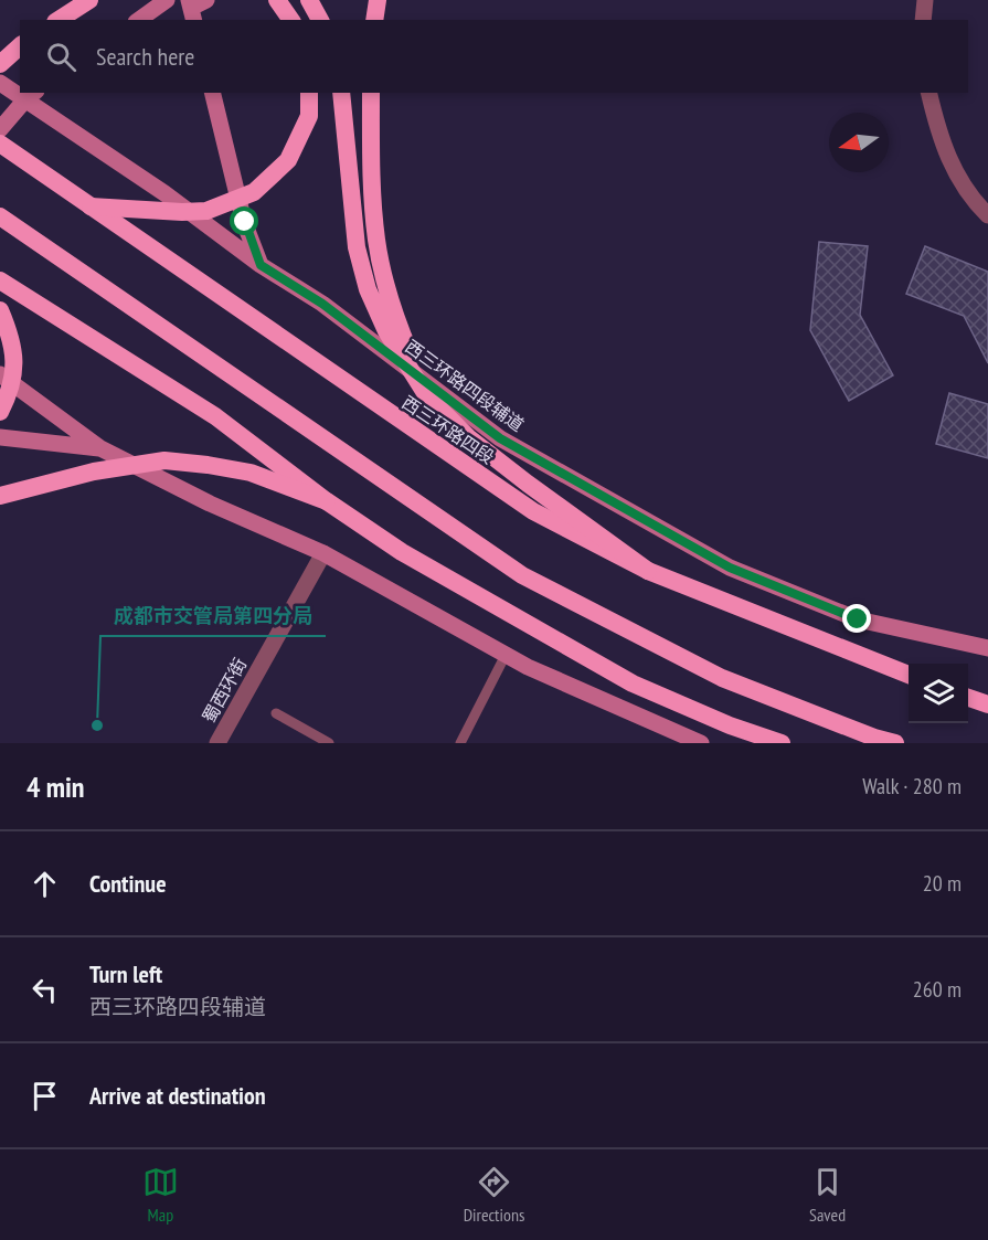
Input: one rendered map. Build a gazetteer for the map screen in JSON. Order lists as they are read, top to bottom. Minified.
{"streets":{"highway":["西三环路四段"],"main road":["西三环路四段辅道"],"street":["蜀西环街"]},"places":["成都市交管局第四分局"],"north":"left","page":{"search":"Search here","heading":["4 min","Walk · 280 m"],"list":[["Continue","20 m"],["Turn left","西三环路四段辅道","260 m"],"Arrive at destination"],"nav":["Map","Directions","Saved"]}}
